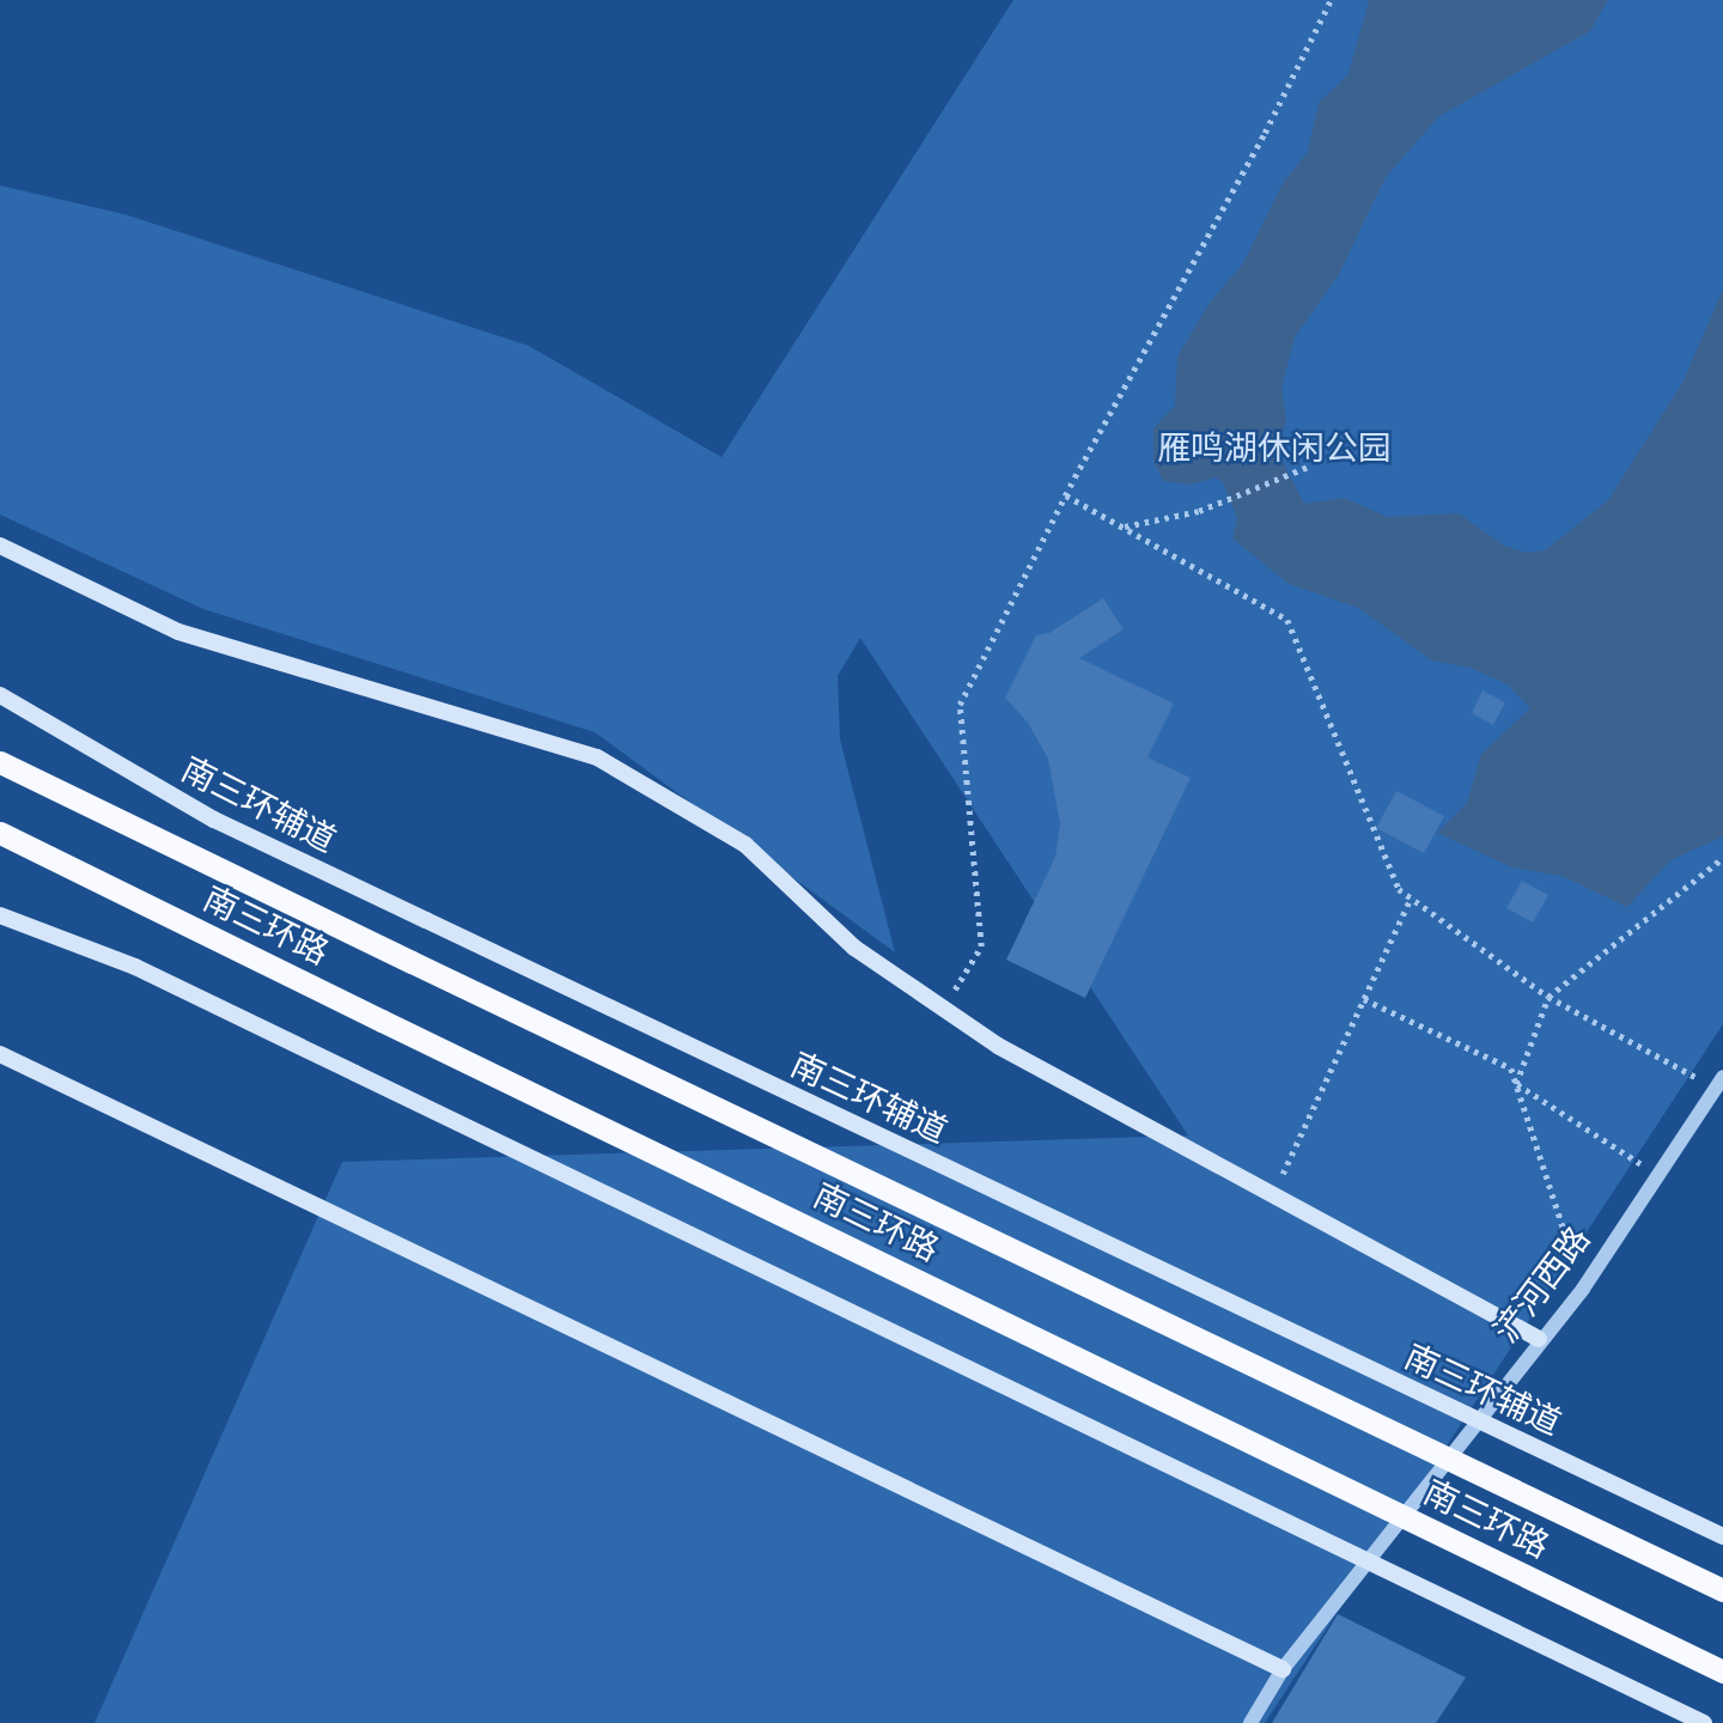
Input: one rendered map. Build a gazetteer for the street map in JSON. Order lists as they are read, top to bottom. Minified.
{"streets":{"highway":["南三环路"],"main road":["南三环辅道"],"street":["浐河西路"]},"parks":["雁鸣湖休闲公园"]}
